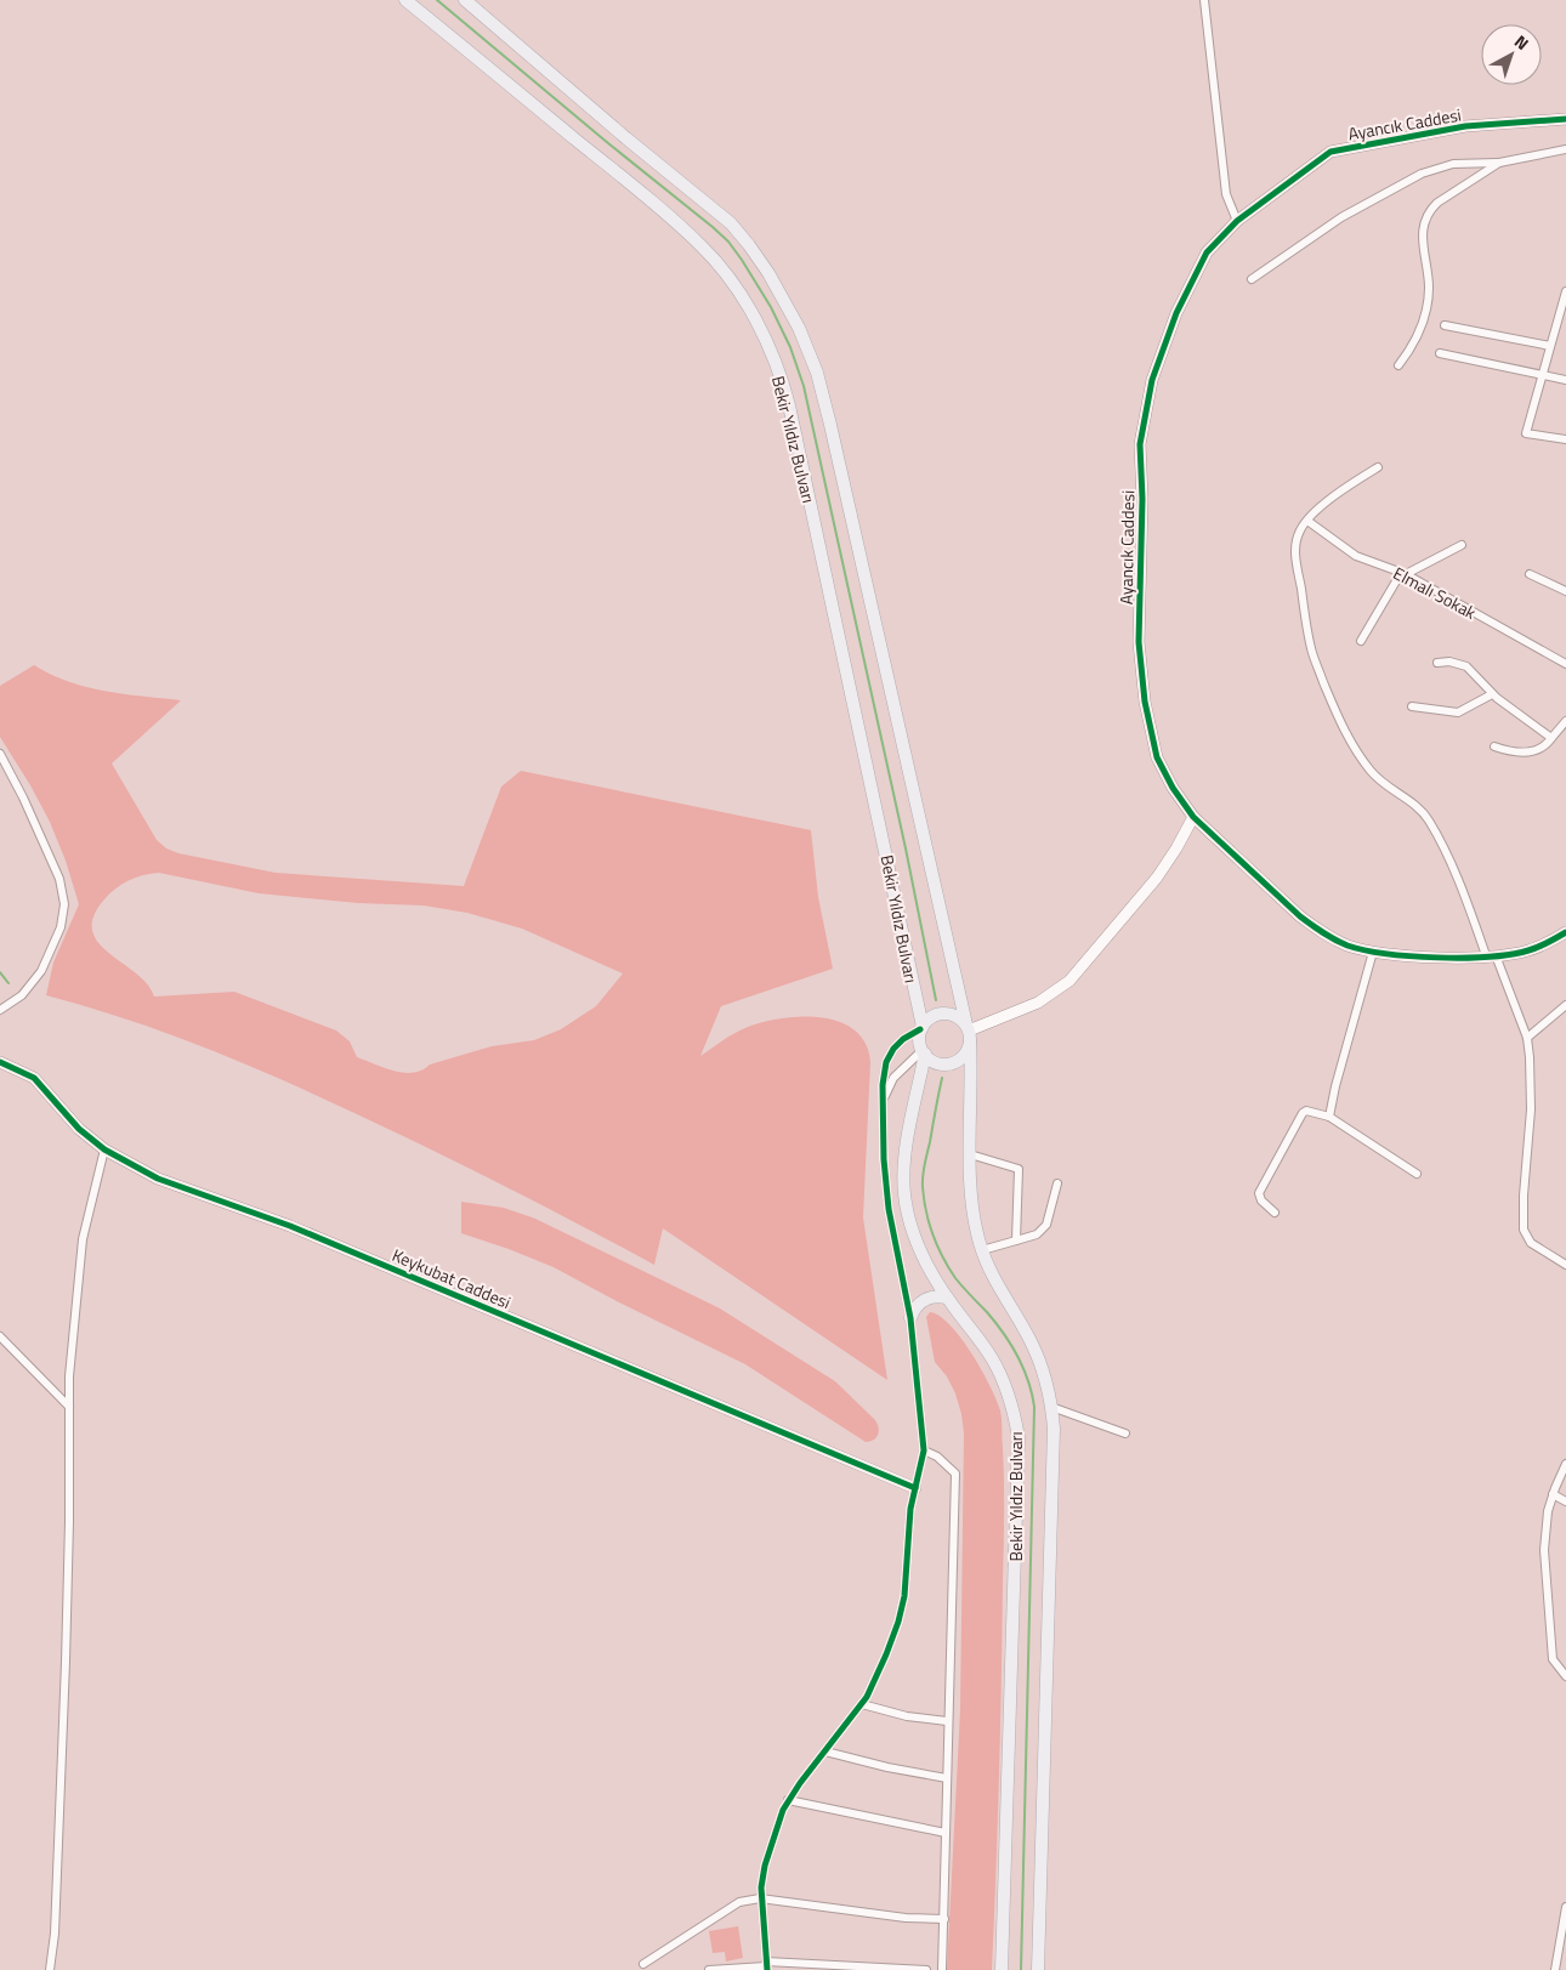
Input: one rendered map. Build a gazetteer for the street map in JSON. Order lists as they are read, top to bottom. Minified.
{"streets":{"main road":["Bekir Yıldız Bulvarı"],"street":["Ayancık Caddesi","Elmalı Sokak","Keykubat Caddesi"]},"north":"top right"}
